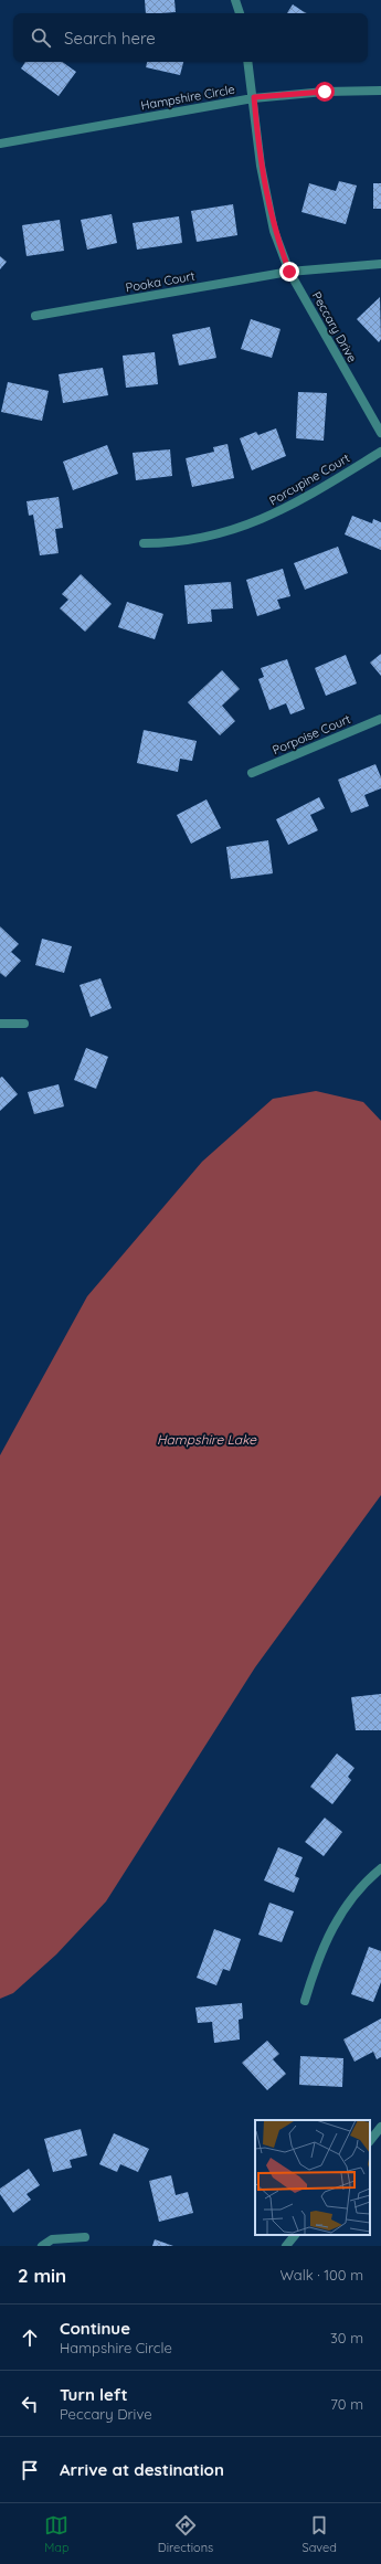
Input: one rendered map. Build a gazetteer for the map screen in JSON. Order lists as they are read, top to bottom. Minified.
{"streets":{"street":["Hampshire Circle","Pooka Court","Peccary Drive","Porcupine Court","Porpoise Court"]},"crossings":[["Hampshire Circle","Peccary Drive"],["Pooka Court","Peccary Drive"]],"water":["Hampshire Lake"],"page":{"search":"Search here","heading":["2 min","Walk · 100 m"],"list":[["Continue","Hampshire Circle","30 m"],["Turn left","Peccary Drive","70 m"],"Arrive at destination"],"nav":["Map","Directions","Saved"]}}
